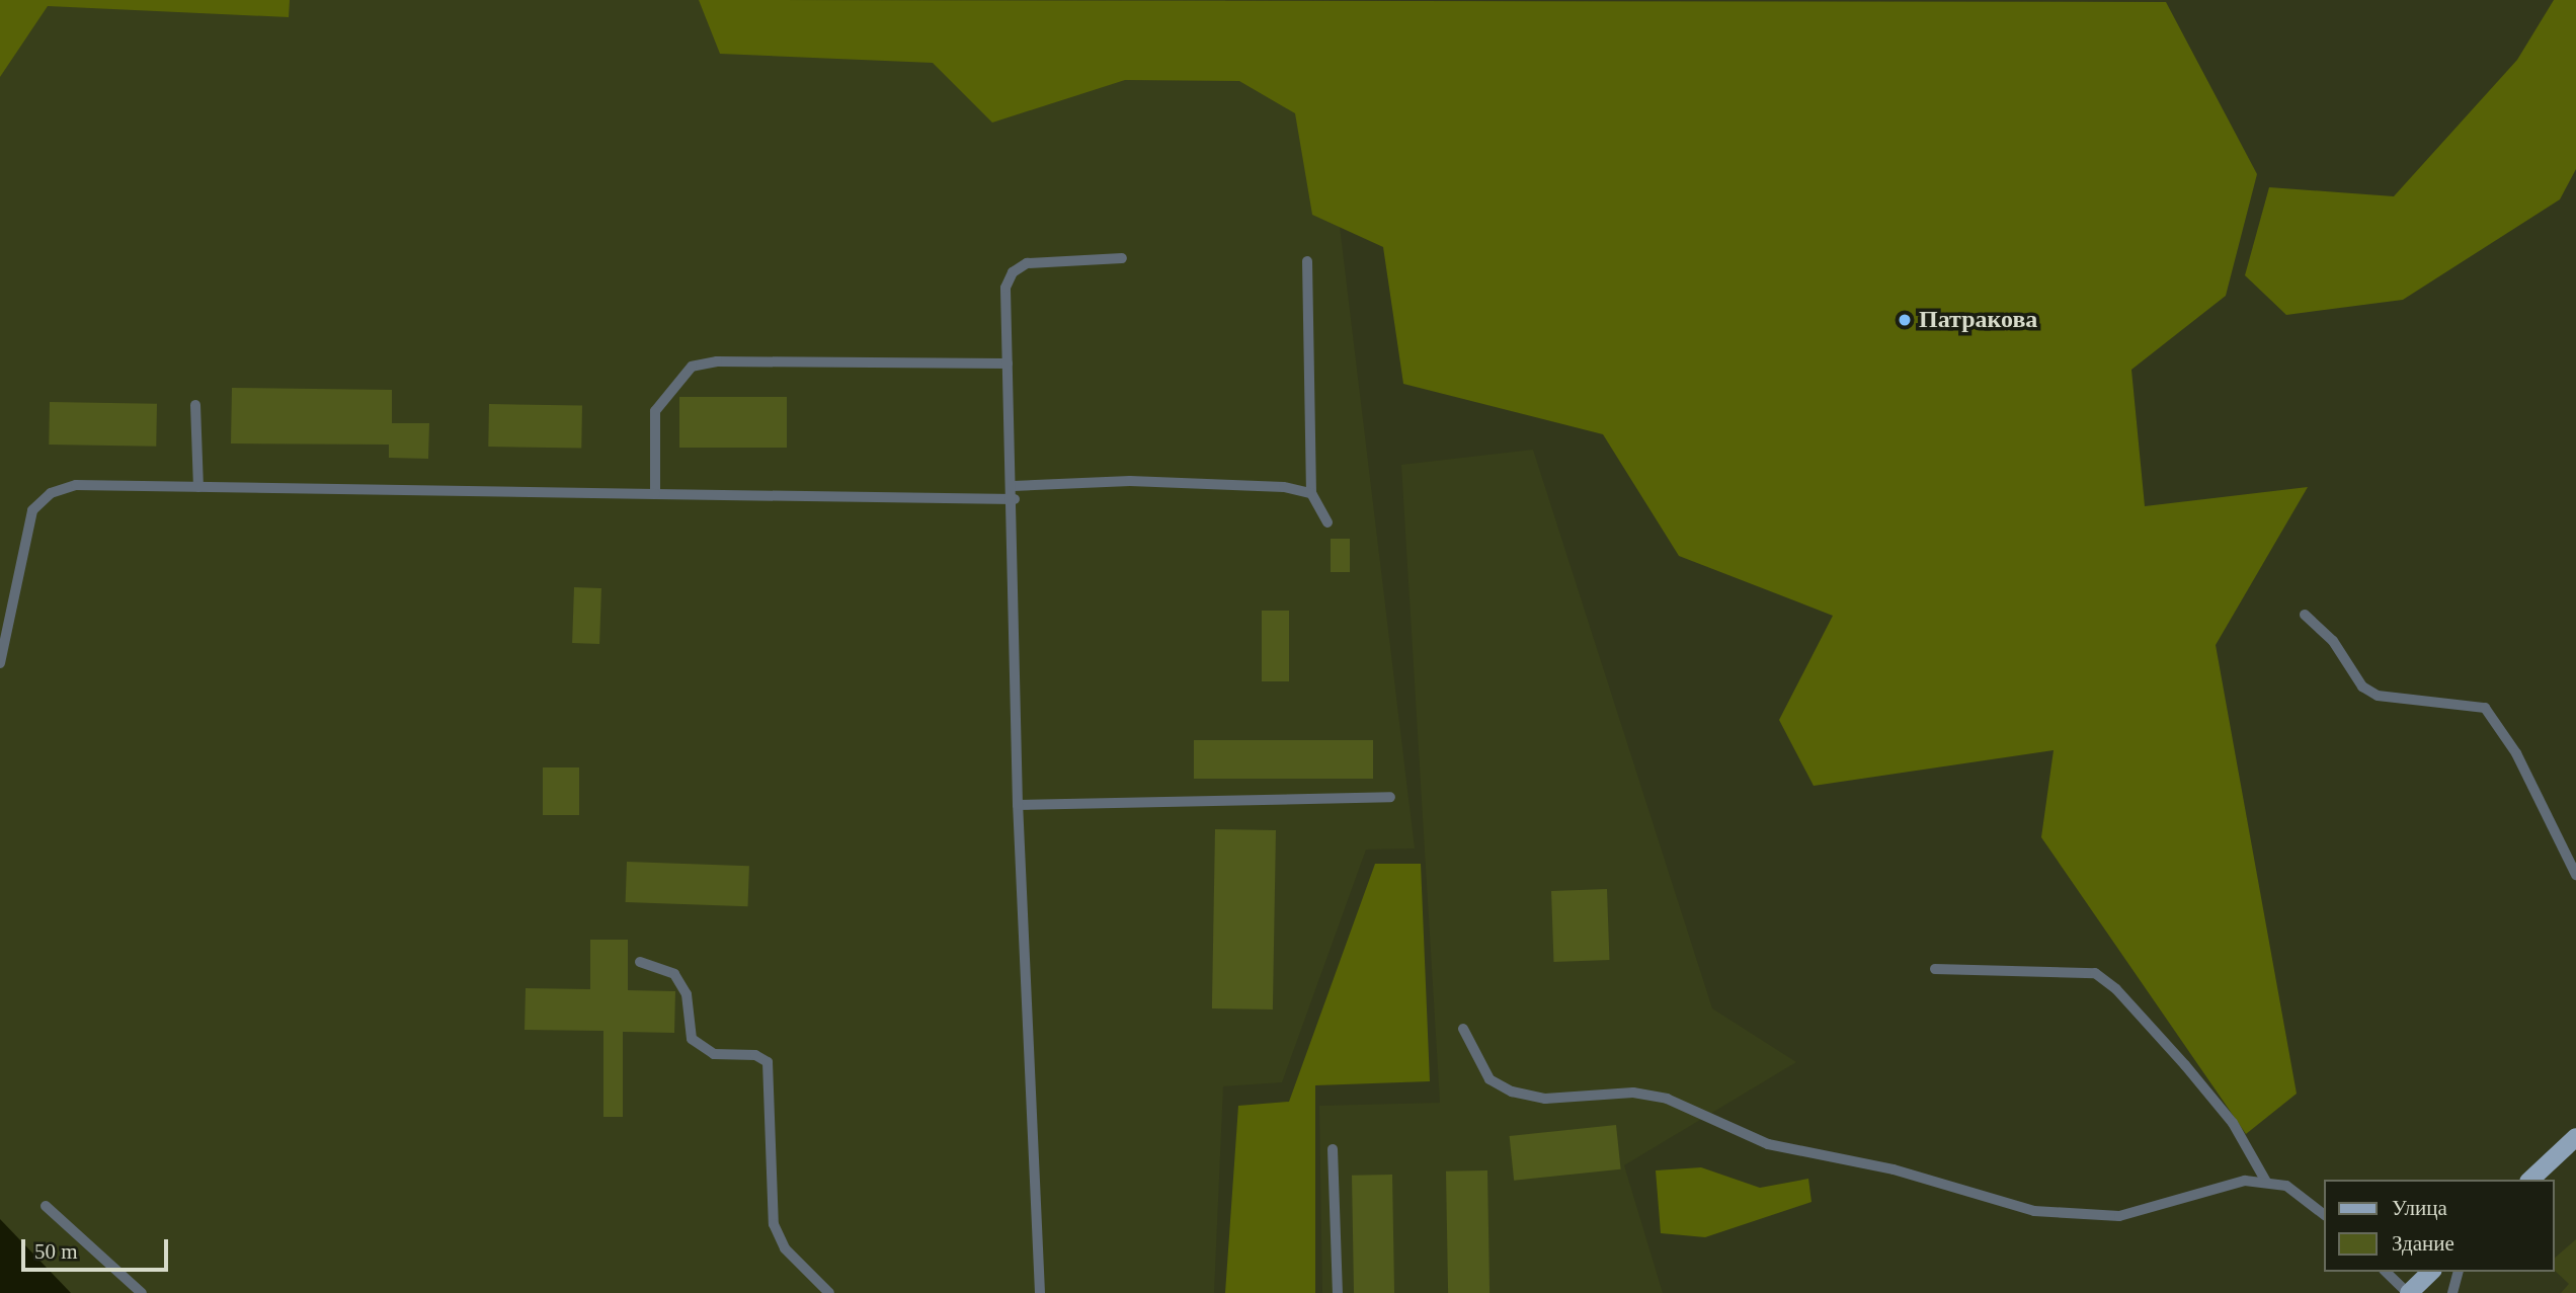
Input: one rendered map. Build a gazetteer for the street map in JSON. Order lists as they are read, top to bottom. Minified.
{"places":["Патракова"],"legend":["Улица","Здание"],"scale_bar":"50 m"}
